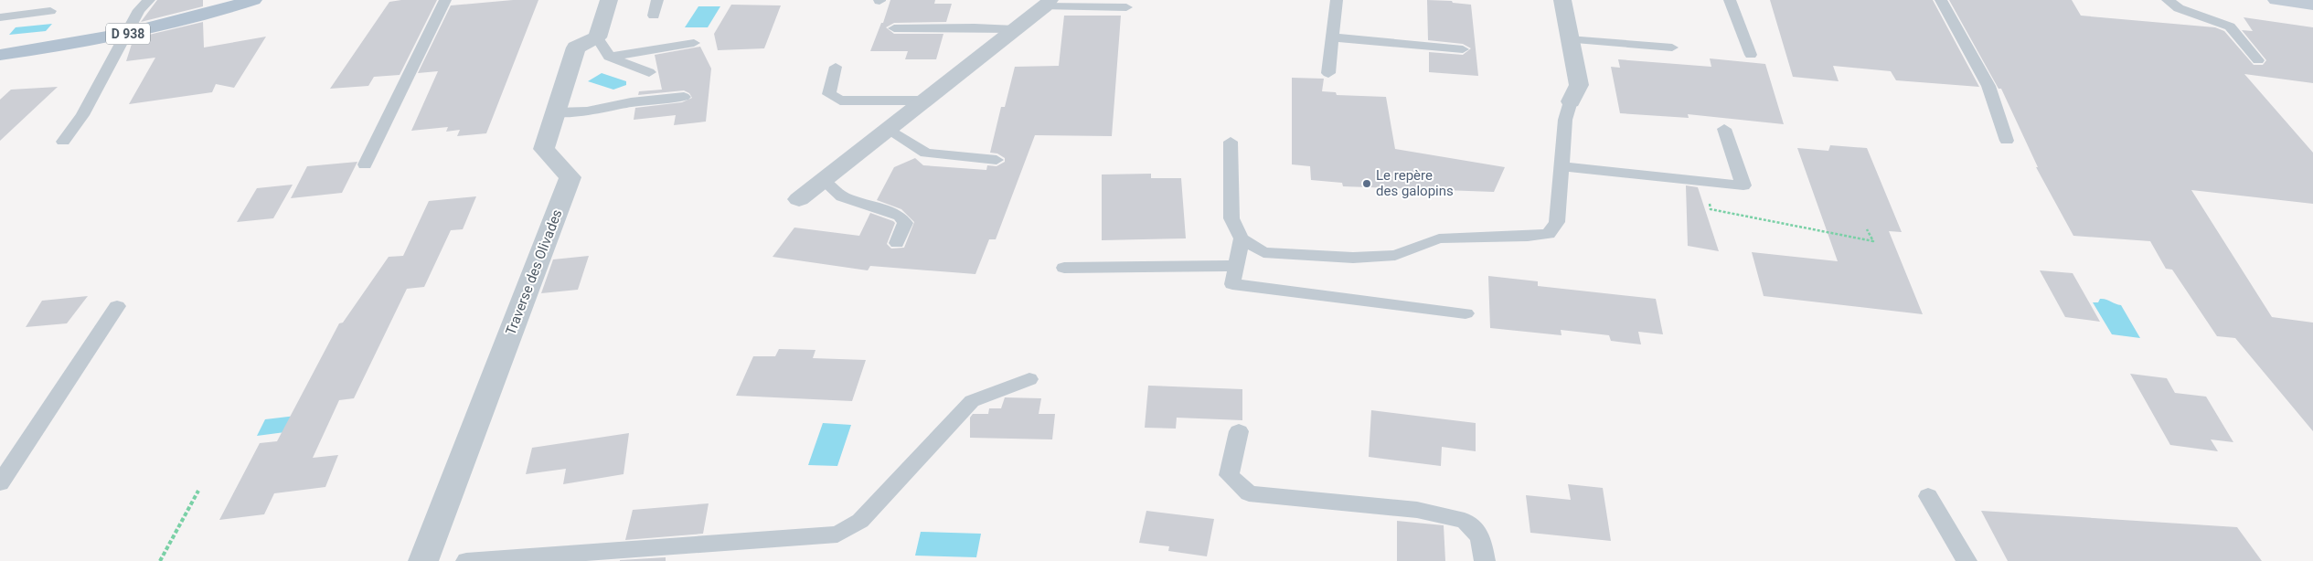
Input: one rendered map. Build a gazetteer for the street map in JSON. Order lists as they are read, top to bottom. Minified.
{"streets":{"main road":["D 938"],"street":["Traverse des Olivades"]},"places":["Le repère des galopins"]}
